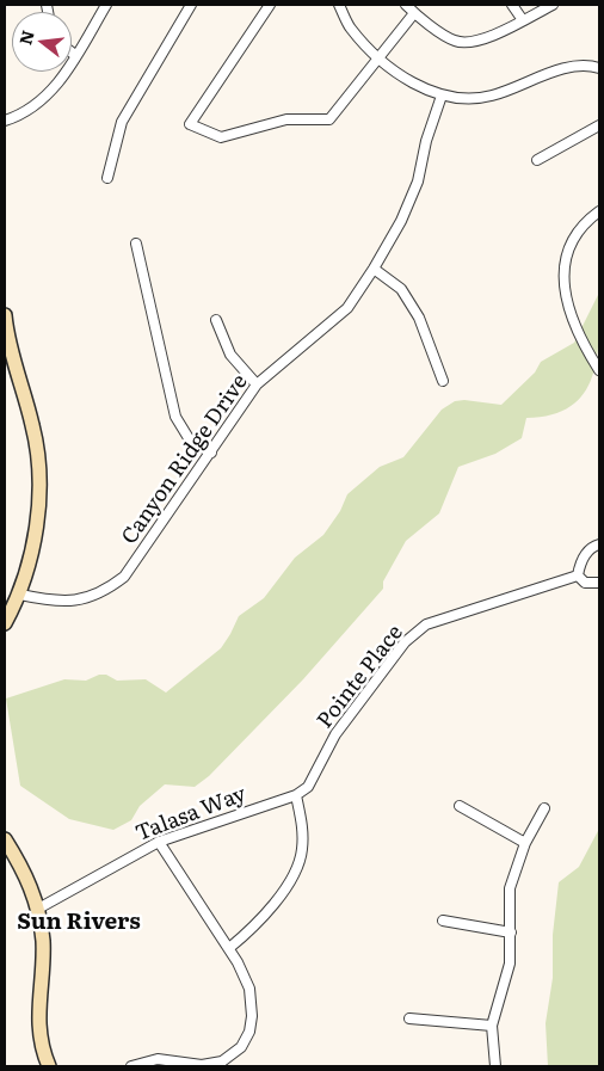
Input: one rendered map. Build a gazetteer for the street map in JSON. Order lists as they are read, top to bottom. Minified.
{"streets":{"street":["Canyon Ridge Drive","Pointe Place","Talasa Way"]},"crossings":[["Pointe Place","Talasa Way"]],"districts":["Sun Rivers"],"north":"left"}
